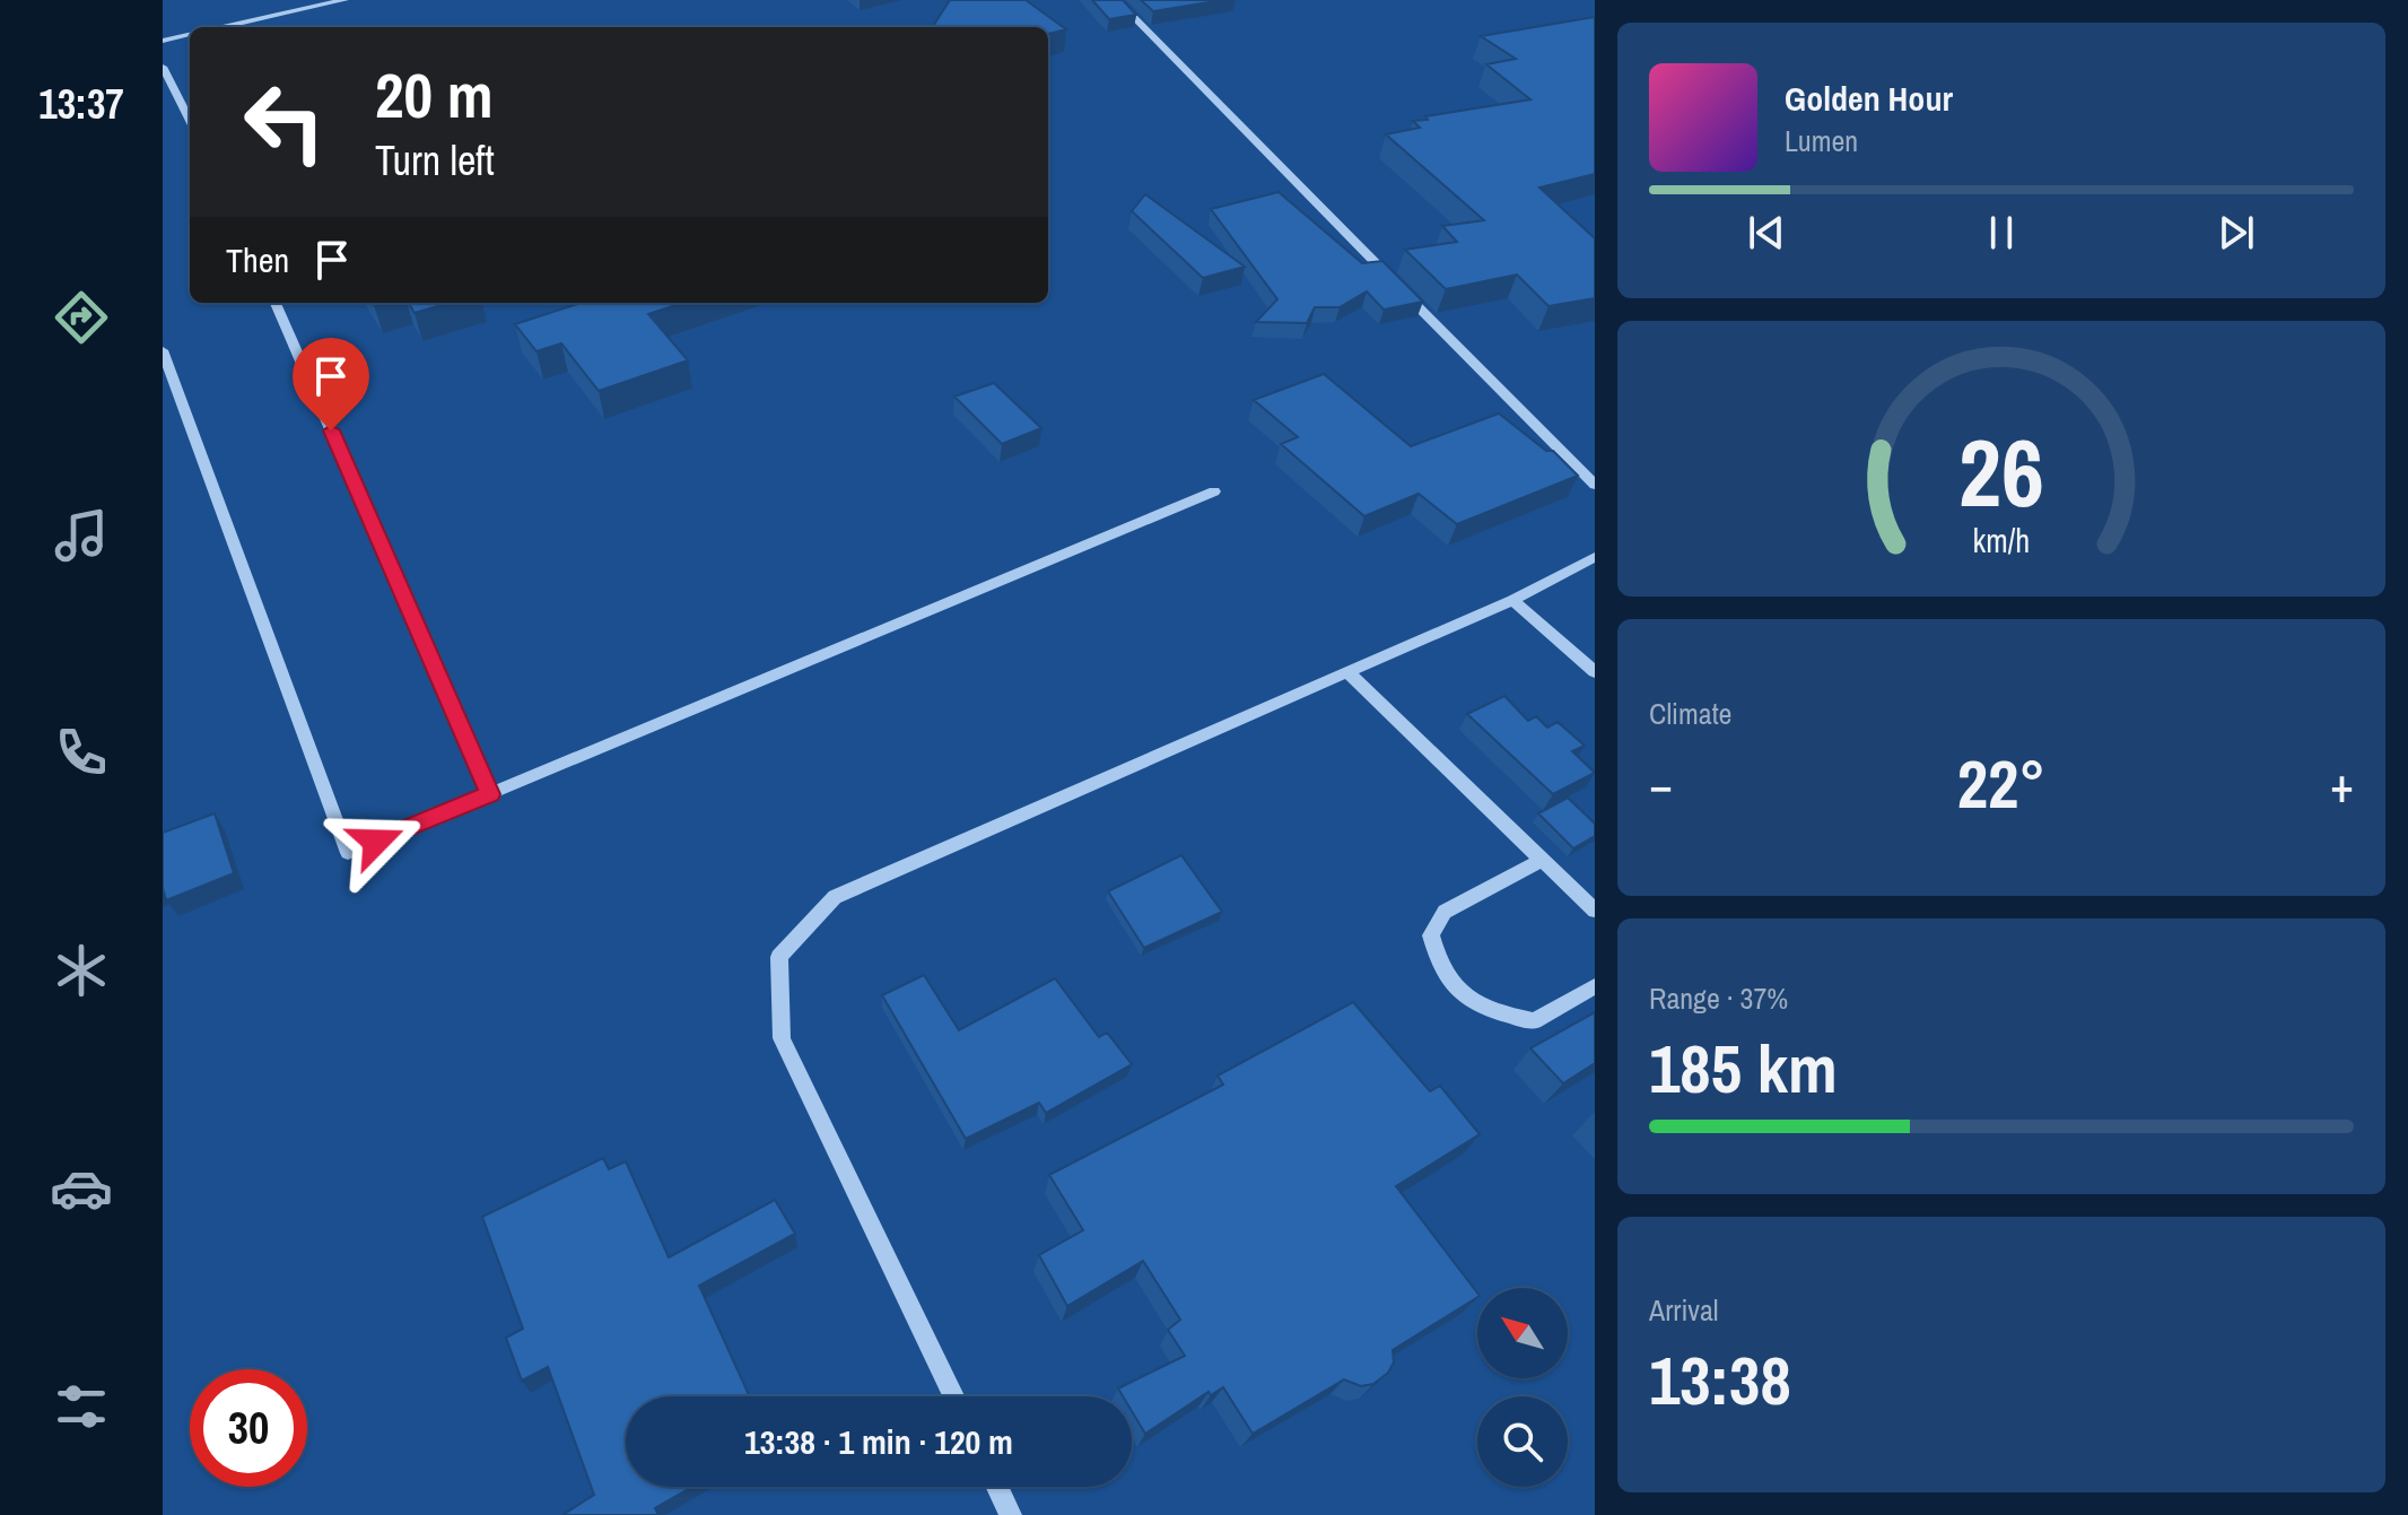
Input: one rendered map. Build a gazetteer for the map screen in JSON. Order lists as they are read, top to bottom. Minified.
{"north":"top left","page":{"tabs":"13:37","turn":["20 m","Turn left"],"song":["Golden Hour","Lumen"],"then":"Then","tile":["Climate",["Range · 37%","185 km"],["Arrival","13:38"]],"heat":["−","22°","+"],"limit":"30","trip":"13:38 · 1 min · 120 m","gauge":["26","km/h"]}}
